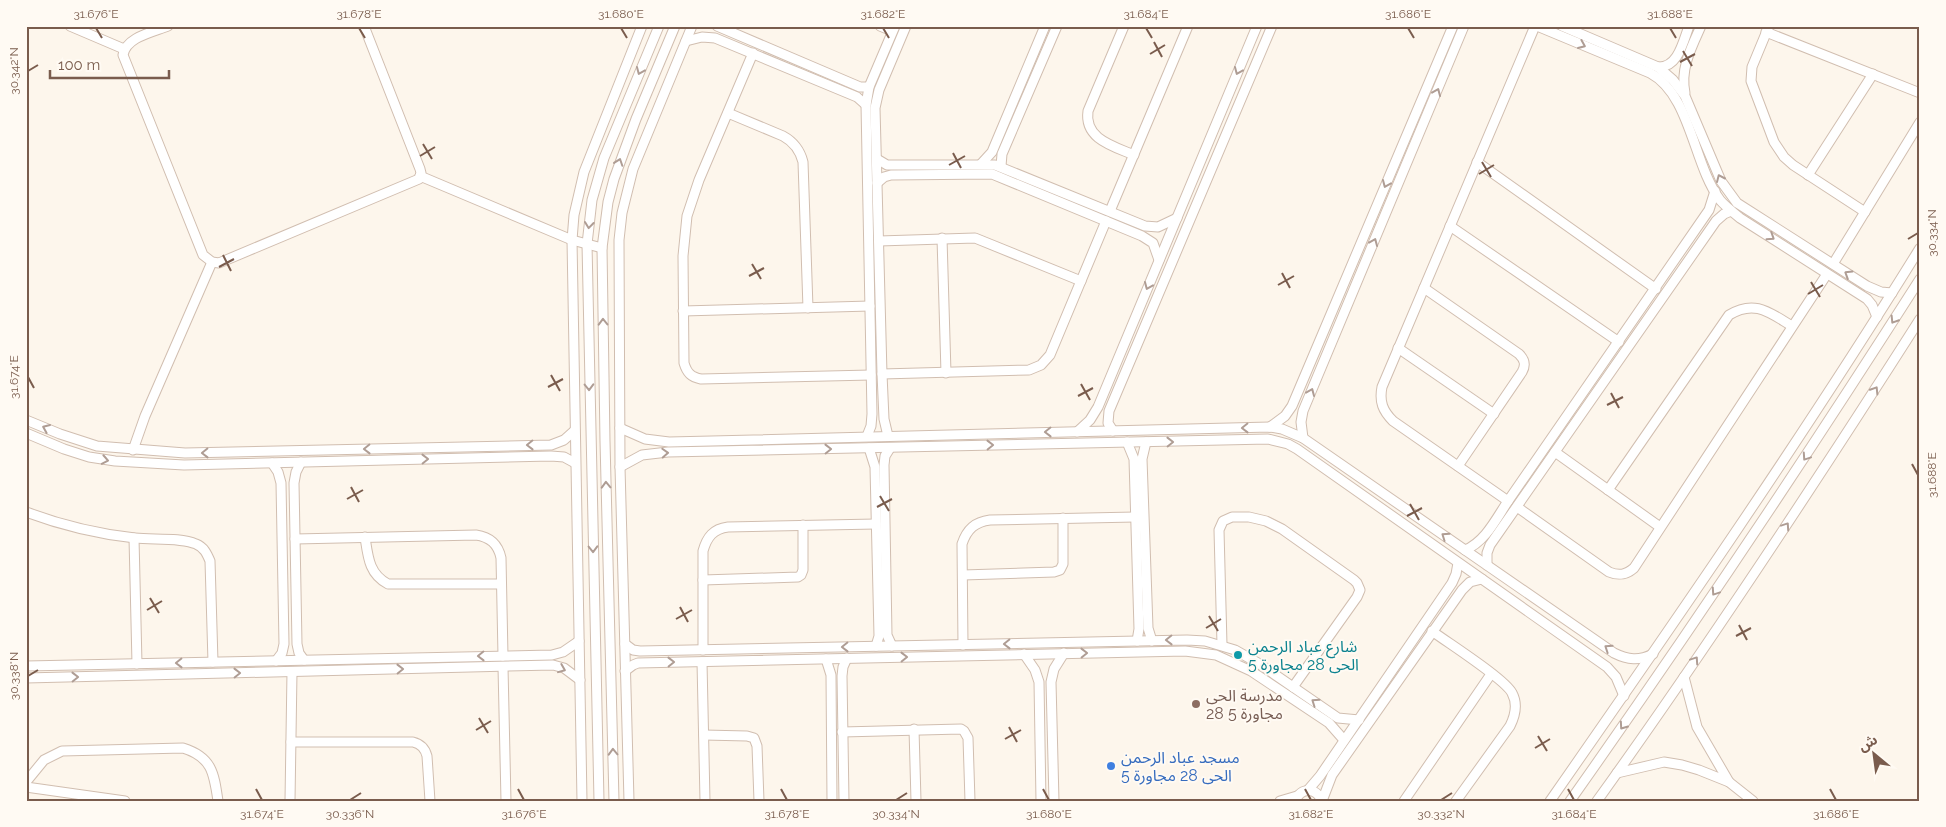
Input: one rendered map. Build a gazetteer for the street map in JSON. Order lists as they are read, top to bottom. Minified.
{"places":["شارع عباد الرحمن الحى 28 مجاورة 5","مدرسة الحى 28 مجاورة 5","مسجد عباد الرحمن الحى 28 مجاورة 5"],"scale_bar":"100 m","north":"top left","coordinates":["31.676°E","31.678°E","31.680°E","31.682°E","31.684°E","31.686°E","31.688°E","30.342°N","30.334°N","31.674°E","30.338°N","30.336°N","30.332°N"]}
